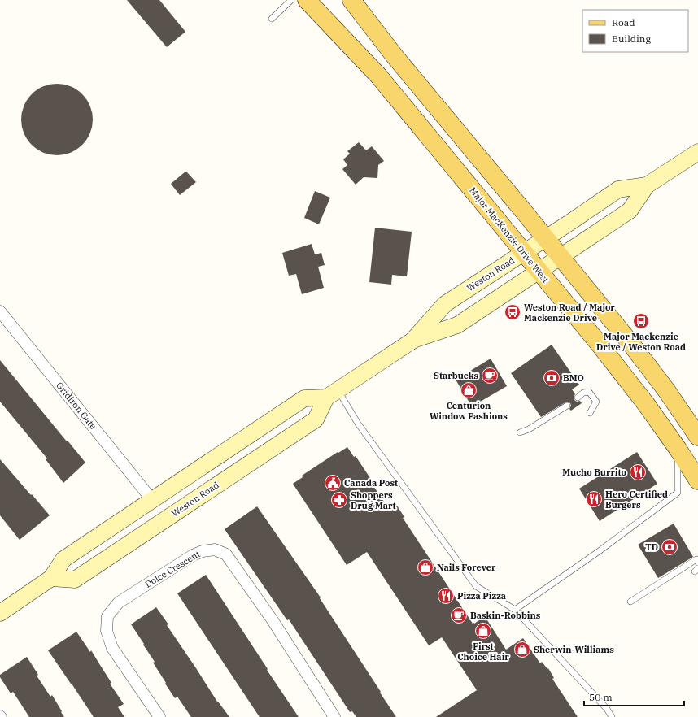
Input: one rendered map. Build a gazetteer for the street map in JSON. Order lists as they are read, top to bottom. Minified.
{"streets":{"main road":["Major MacKenzie Drive West","Weston Road"],"street":["Gridiron Gate","Dolce Crescent"]},"crossings":[["Major MacKenzie Drive West","Weston Road"]],"places":{"bus stop":["Weston Road / Major Mackenzie Drive","Major Mackenzie Drive / Weston Road"],"cafe":["Starbucks","Baskin-Robbins"],"bank":["BMO","TD"],"shop":["Centurion Window Fashions","Nails Forever","First Choice Hair","Sherwin-Williams"],"restaurant":["Mucho Burrito","Hero Certified Burgers","Pizza Pizza"],"public building":["Canada Post"],"pharmacy":["Shoppers Drug Mart"]},"legend":["Road","Building"],"scale_bar":"50 m"}
